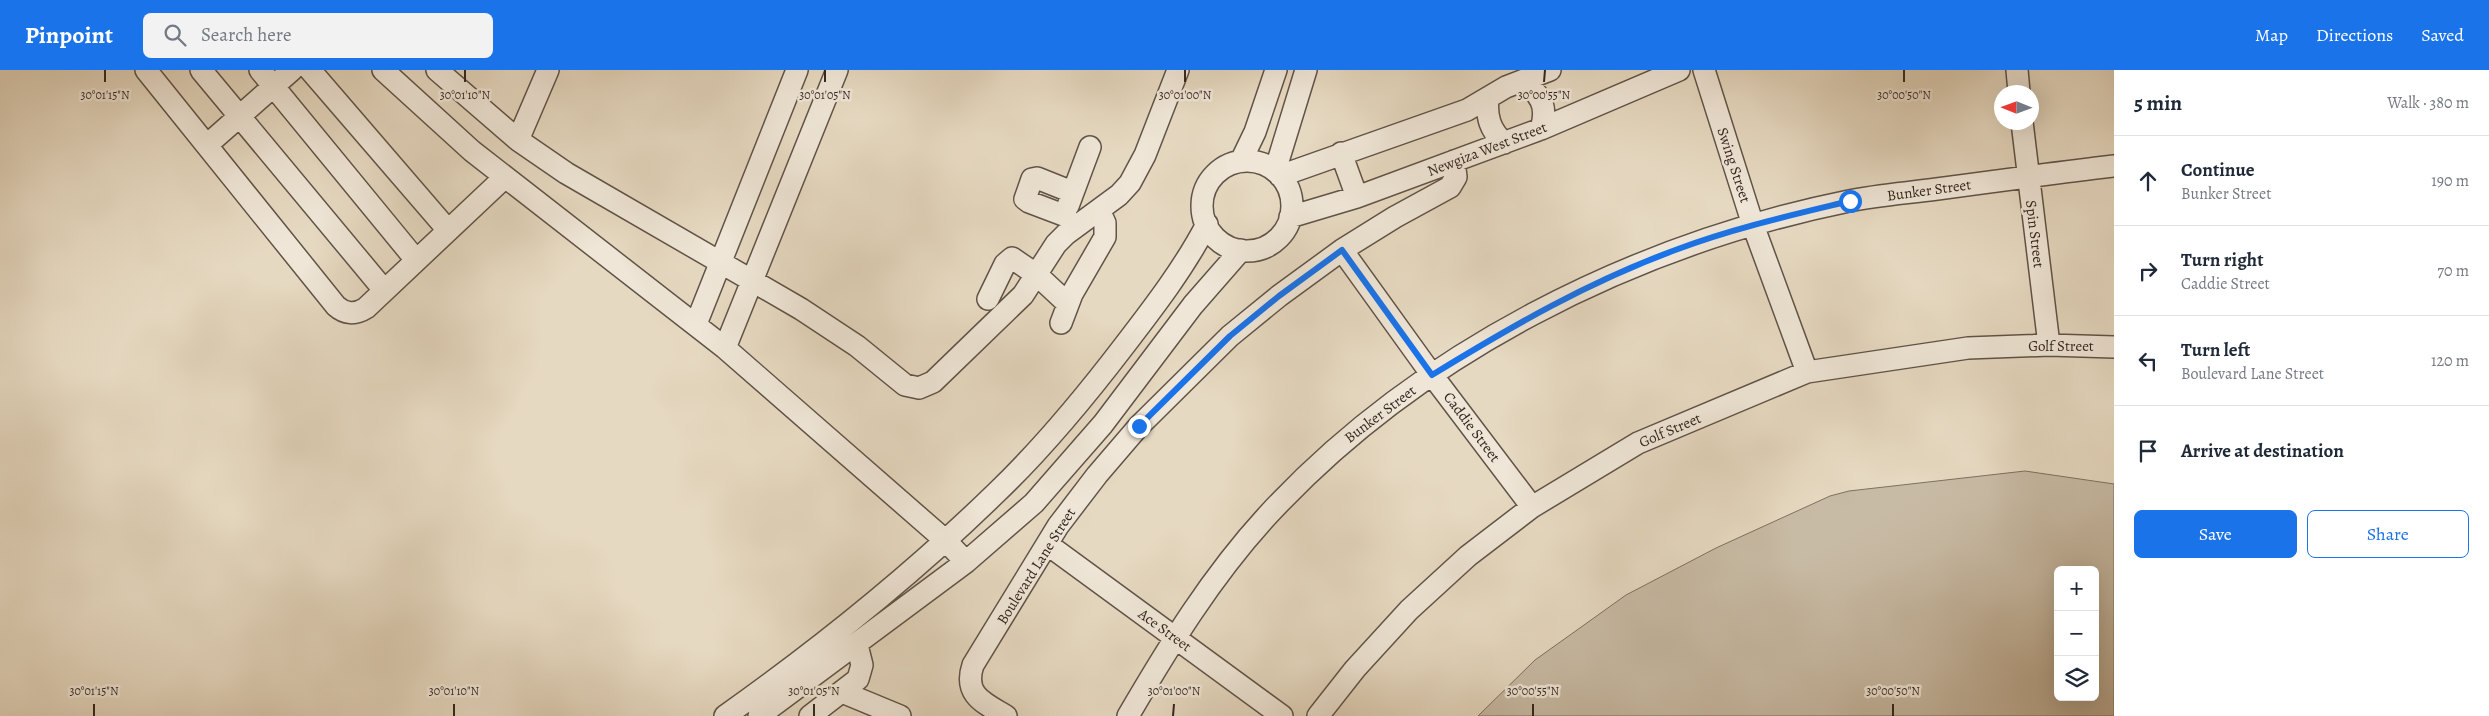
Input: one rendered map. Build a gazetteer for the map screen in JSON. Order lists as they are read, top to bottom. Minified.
{"streets":{"street":["Newgiza West Street","Swing Street","Bunker Street","Spin Street","Golf Street","Caddie Street","Boulevard Lane Street","Ace Street"]},"crossings":[["Newgiza West Street","Boulevard Lane Street"],["Swing Street","Bunker Street"],["Swing Street","Golf Street"],["Bunker Street","Spin Street"],["Bunker Street","Caddie Street"],["Bunker Street","Ace Street"],["Spin Street","Golf Street"],["Golf Street","Caddie Street"],["Caddie Street","Boulevard Lane Street"],["Boulevard Lane Street","Ace Street"]],"north":"left","page":{"header":"Pinpoint","search":"Search here","nav":["Map","Directions","Saved"],"heading":["5 min","Walk · 380 m"],"list":[["Continue","Bunker Street","190 m"],["Turn right","Caddie Street","70 m"],["Turn left","Boulevard Lane Street","120 m"],"Arrive at destination"],"buttons":["Save","Share"],"map_buttons":["+","−"]},"coordinates":["30°01'15\"N","30°01'10\"N","30°01'05\"N","30°01'00\"N","30°00'55\"N","30°00'50\"N"]}
